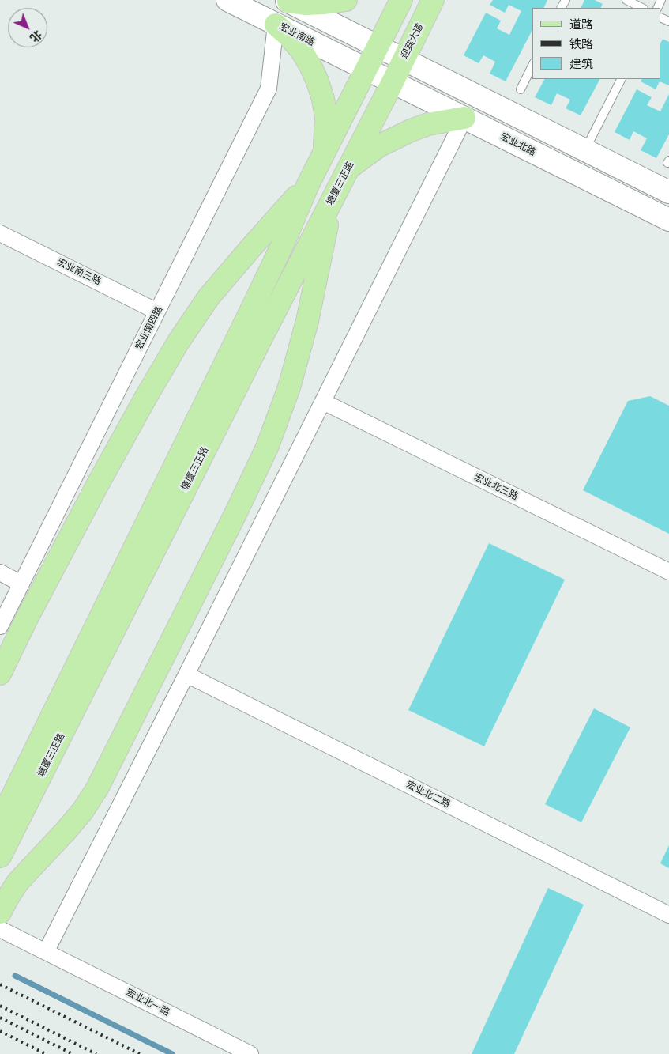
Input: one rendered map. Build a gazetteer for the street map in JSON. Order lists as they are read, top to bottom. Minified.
{"streets":{"main road":["宏业南路","迎宾大道","宏业北路","塘厦三正路"],"street":["宏业南三路","宏业南四路","宏业北三路","宏业北二路","宏业北一路"]},"crossings":[["宏业南路","宏业北路"],["宏业南路","塘厦三正路"],["宏业南路","宏业南四路"],["迎宾大道","宏业北路"],["迎宾大道","塘厦三正路"],["宏业北路","塘厦三正路"],["宏业南三路","宏业南四路"]],"legend":["道路","铁路","建筑"],"north":"bottom right"}
